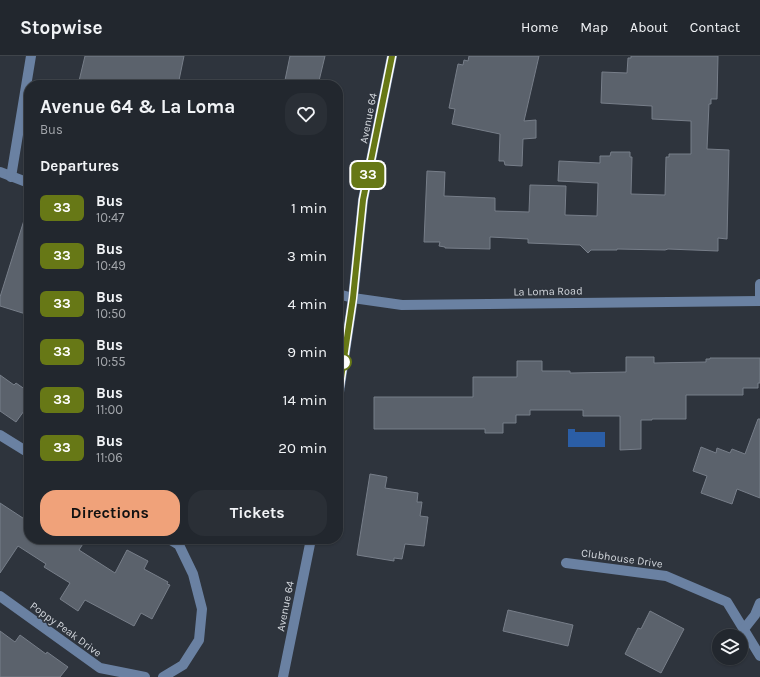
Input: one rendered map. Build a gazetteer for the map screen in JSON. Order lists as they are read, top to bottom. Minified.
{"streets":{"street":["Avenue 64","La Loma Road","Clubhouse Drive","Poppy Peak Drive"]},"crossings":[["Avenue 64","La Loma Road"]],"lines":["bus line 33"],"page":{"header":"Stopwise","nav":["Home","Map","About","Contact"],"on_map":"33","heading":[["Avenue 64 & La Loma","Bus"],"Departures"],"list":[{"mark":"33","name":"Bus","note":"10:47","value":"1 min"},{"mark":"33","name":"Bus","note":"10:49","value":"3 min"},{"mark":"33","name":"Bus","note":"10:50","value":"4 min"},{"mark":"33","name":"Bus","note":"10:55","value":"9 min"},{"mark":"33","name":"Bus","note":"11:00","value":"14 min"},{"mark":"33","name":"Bus","note":"11:06","value":"20 min"}],"buttons":["Directions","Tickets"]}}
